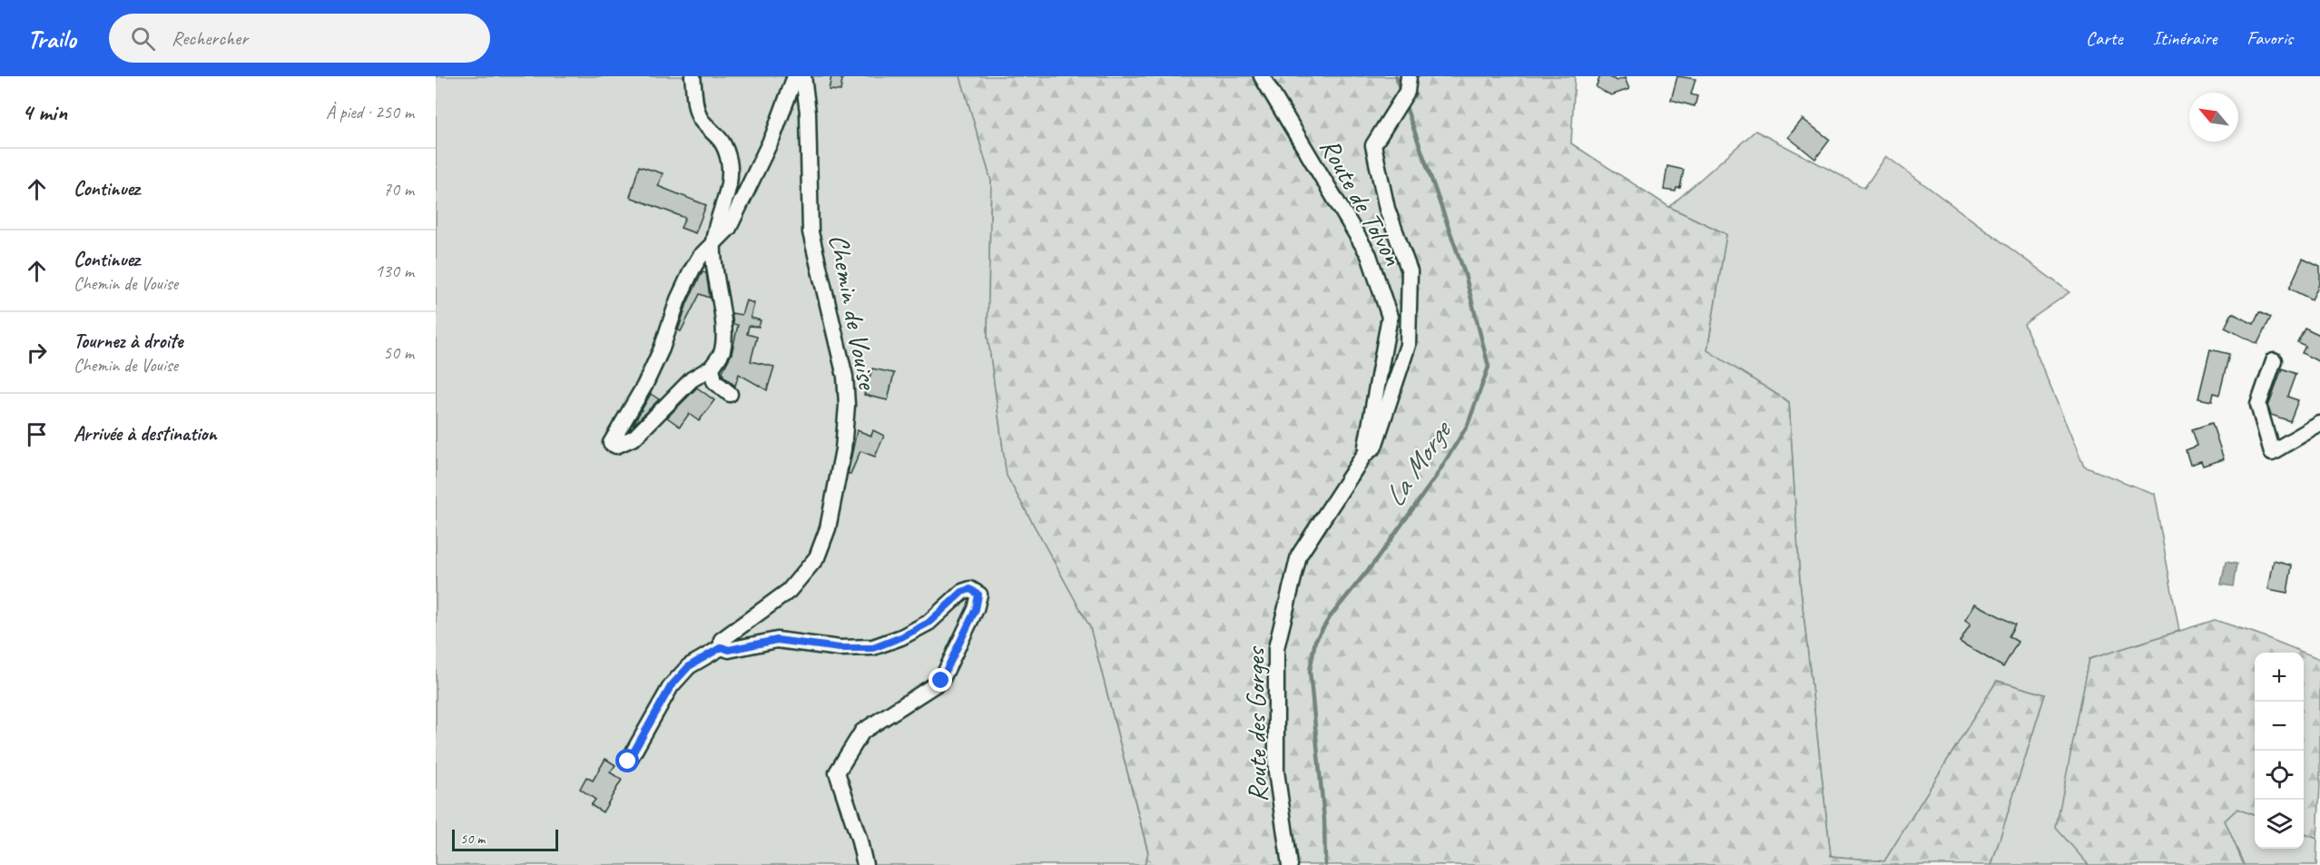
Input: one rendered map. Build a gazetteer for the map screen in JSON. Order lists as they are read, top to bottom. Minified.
{"streets":{"street":["Route de Tolvon","Chemin de Vouise","Route des Gorges"]},"crossings":[["Route de Tolvon","Route des Gorges"]],"water":["La Morge"],"scale_bar":"50 m","north":"top left","page":{"header":"Trailo","search":"Rechercher","nav":["Carte","Itinéraire","Favoris"],"heading":["4 min","À pied · 250 m"],"list":[["Continuez","70 m"],["Continuez","Chemin de Vouise","130 m"],["Tournez à droite","Chemin de Vouise","50 m"],"Arrivée à destination"],"map_buttons":["+","−"],"scale":"50 m"}}
